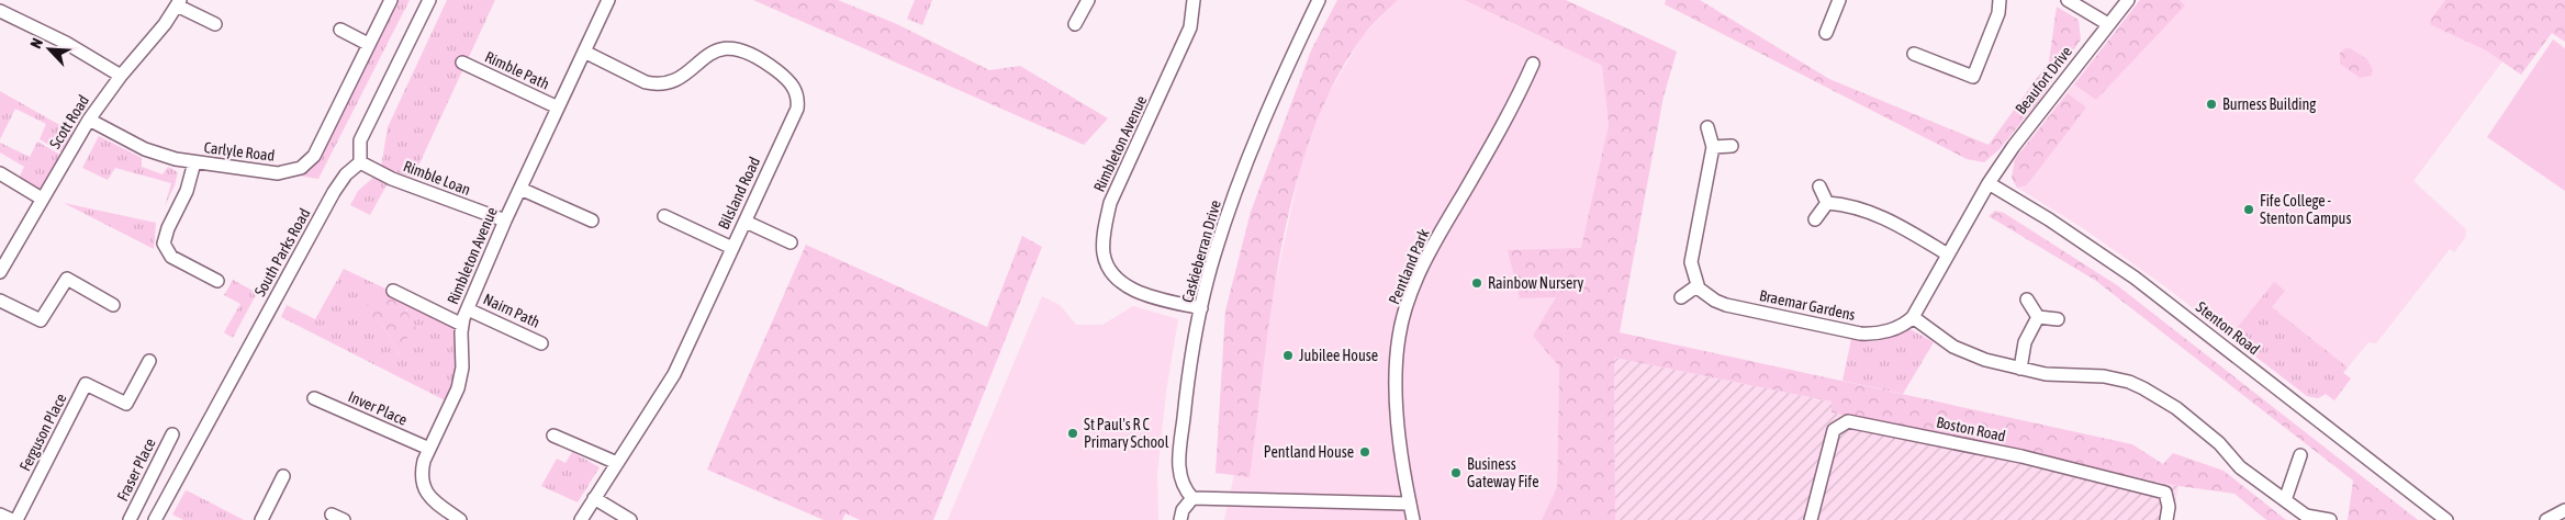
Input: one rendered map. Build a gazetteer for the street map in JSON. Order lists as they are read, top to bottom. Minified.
{"streets":{"street":["Rimble Path","Beaufort Drive","Scott Road","Rimbleton Avenue","Carlyle Road","Rimble Loan","Bilsland Road","Caskieberran Drive","South Parks Road","Pentland Park","Braemar Gardens","Nairn Path","Stenton Road","Inver Place","Boston Road","Ferguson Place","Fraser Place"]},"crossings":[["Rimble Path","Rimbleton Avenue"],["Beaufort Drive","Stenton Road"],["Scott Road","Carlyle Road"],["Rimbleton Avenue","Rimble Loan"],["Rimbleton Avenue","Bilsland Road"],["Rimbleton Avenue","Caskieberran Drive"],["Rimbleton Avenue","Nairn Path"],["Rimbleton Avenue","Inver Place"],["Rimble Loan","South Parks Road"]],"places":["Burness Building","Fife College - Stenton Campus","Rainbow Nursery","Jubilee House","St Paul's R C Primary School","Pentland House","Business Gateway Fife"],"north":"top left"}
